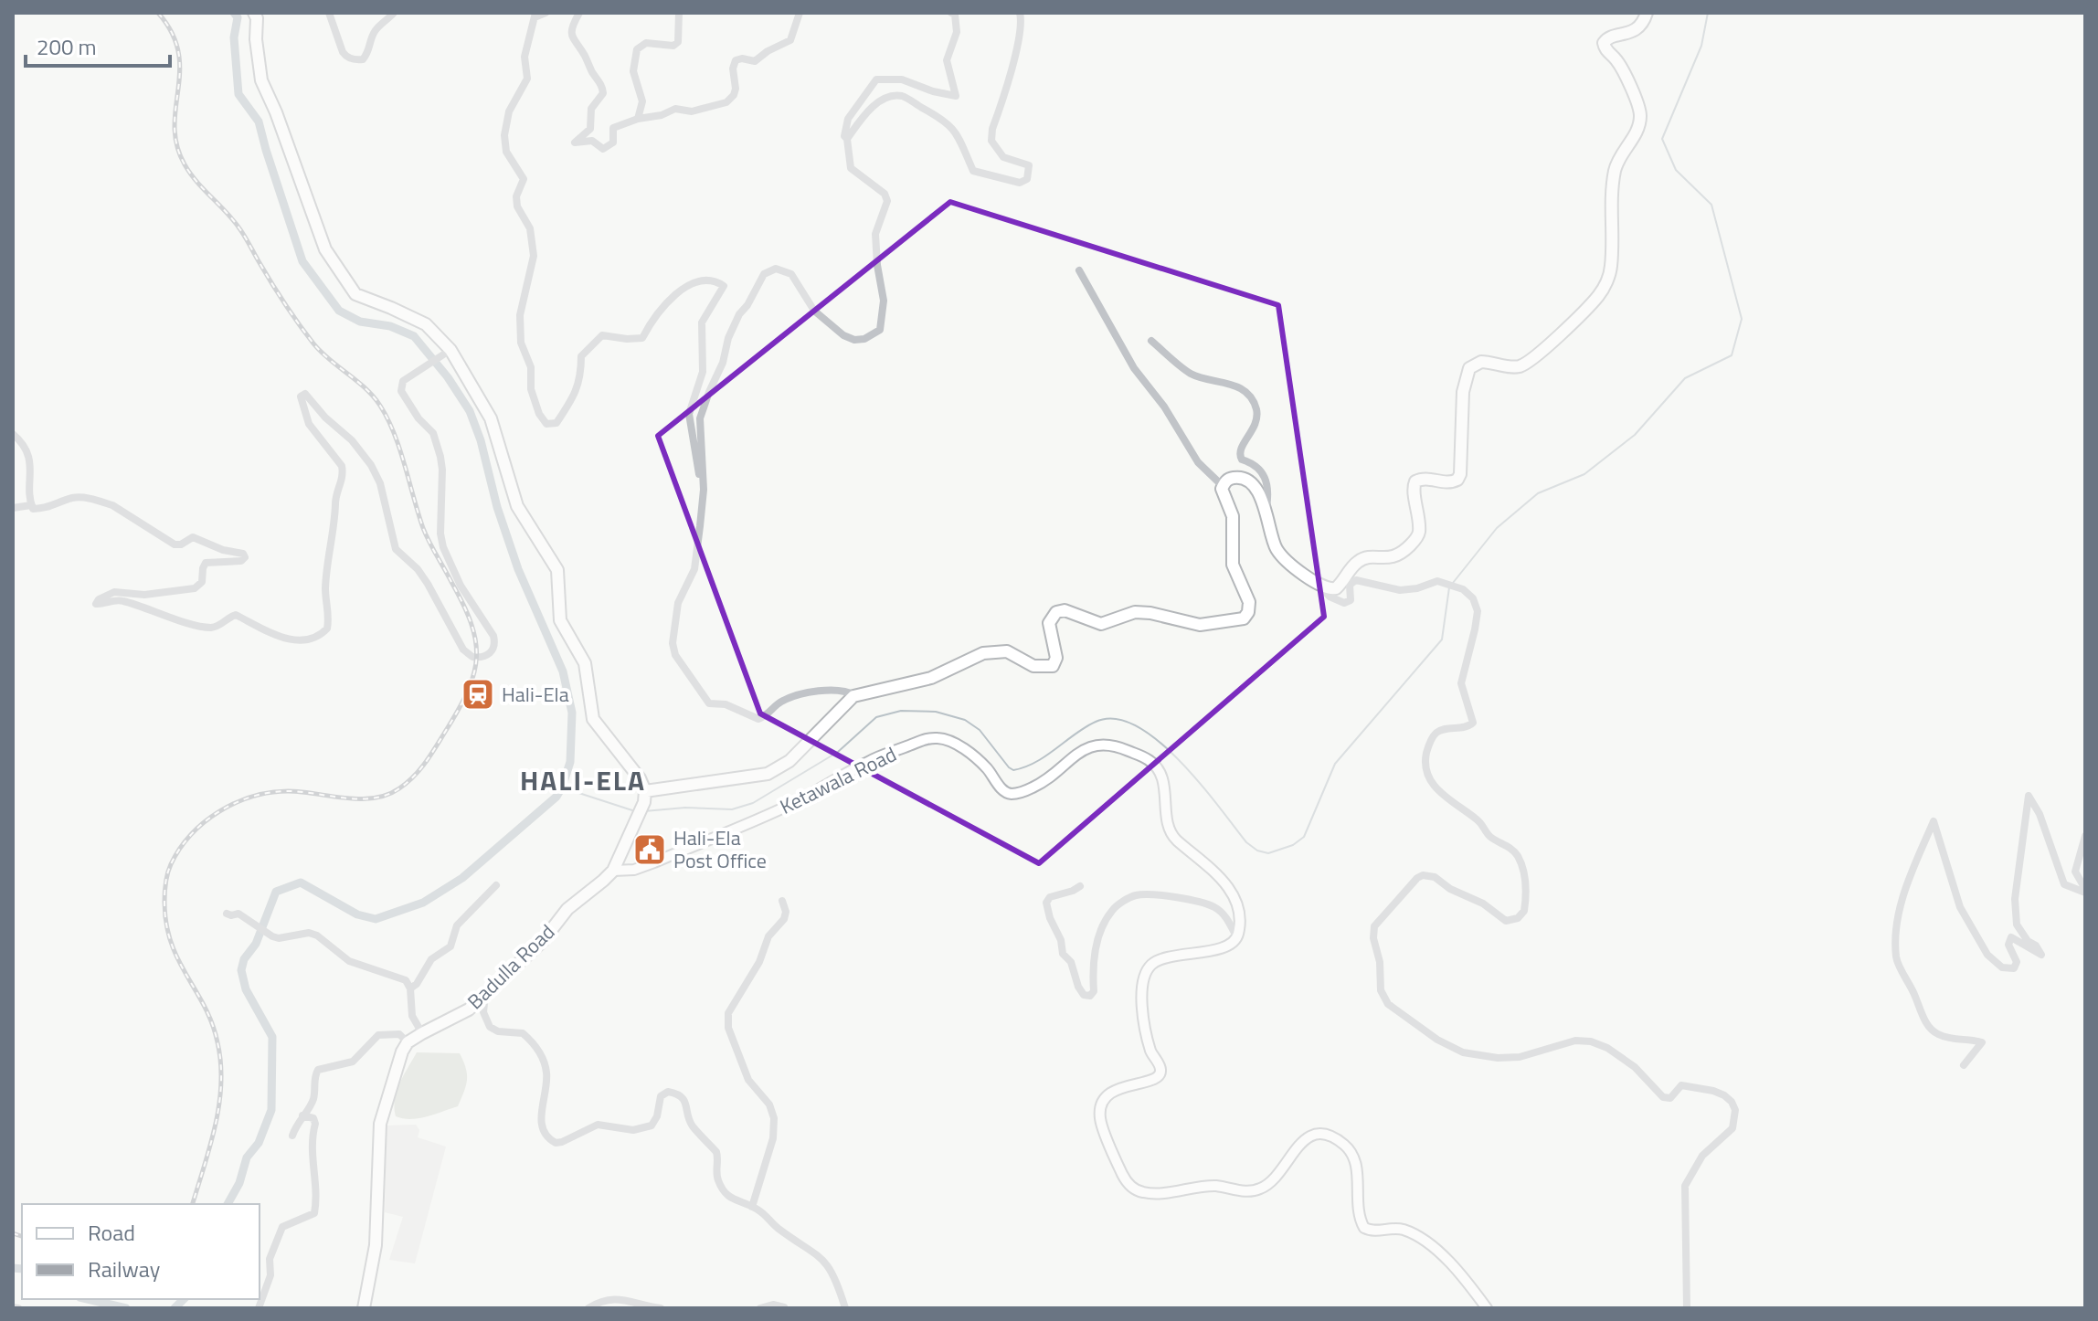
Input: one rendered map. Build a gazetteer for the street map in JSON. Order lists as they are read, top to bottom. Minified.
{"streets":{"highway":["Badulla Road"],"main road":["Ketawala Road"]},"crossings":[["Ketawala Road","Badulla Road"]],"districts":["HALI-ELA"],"places":{"station":["Hali-Ela"],"public building":["Hali-Ela Post Office"]},"legend":["Road","Railway"],"scale_bar":"200 m"}
